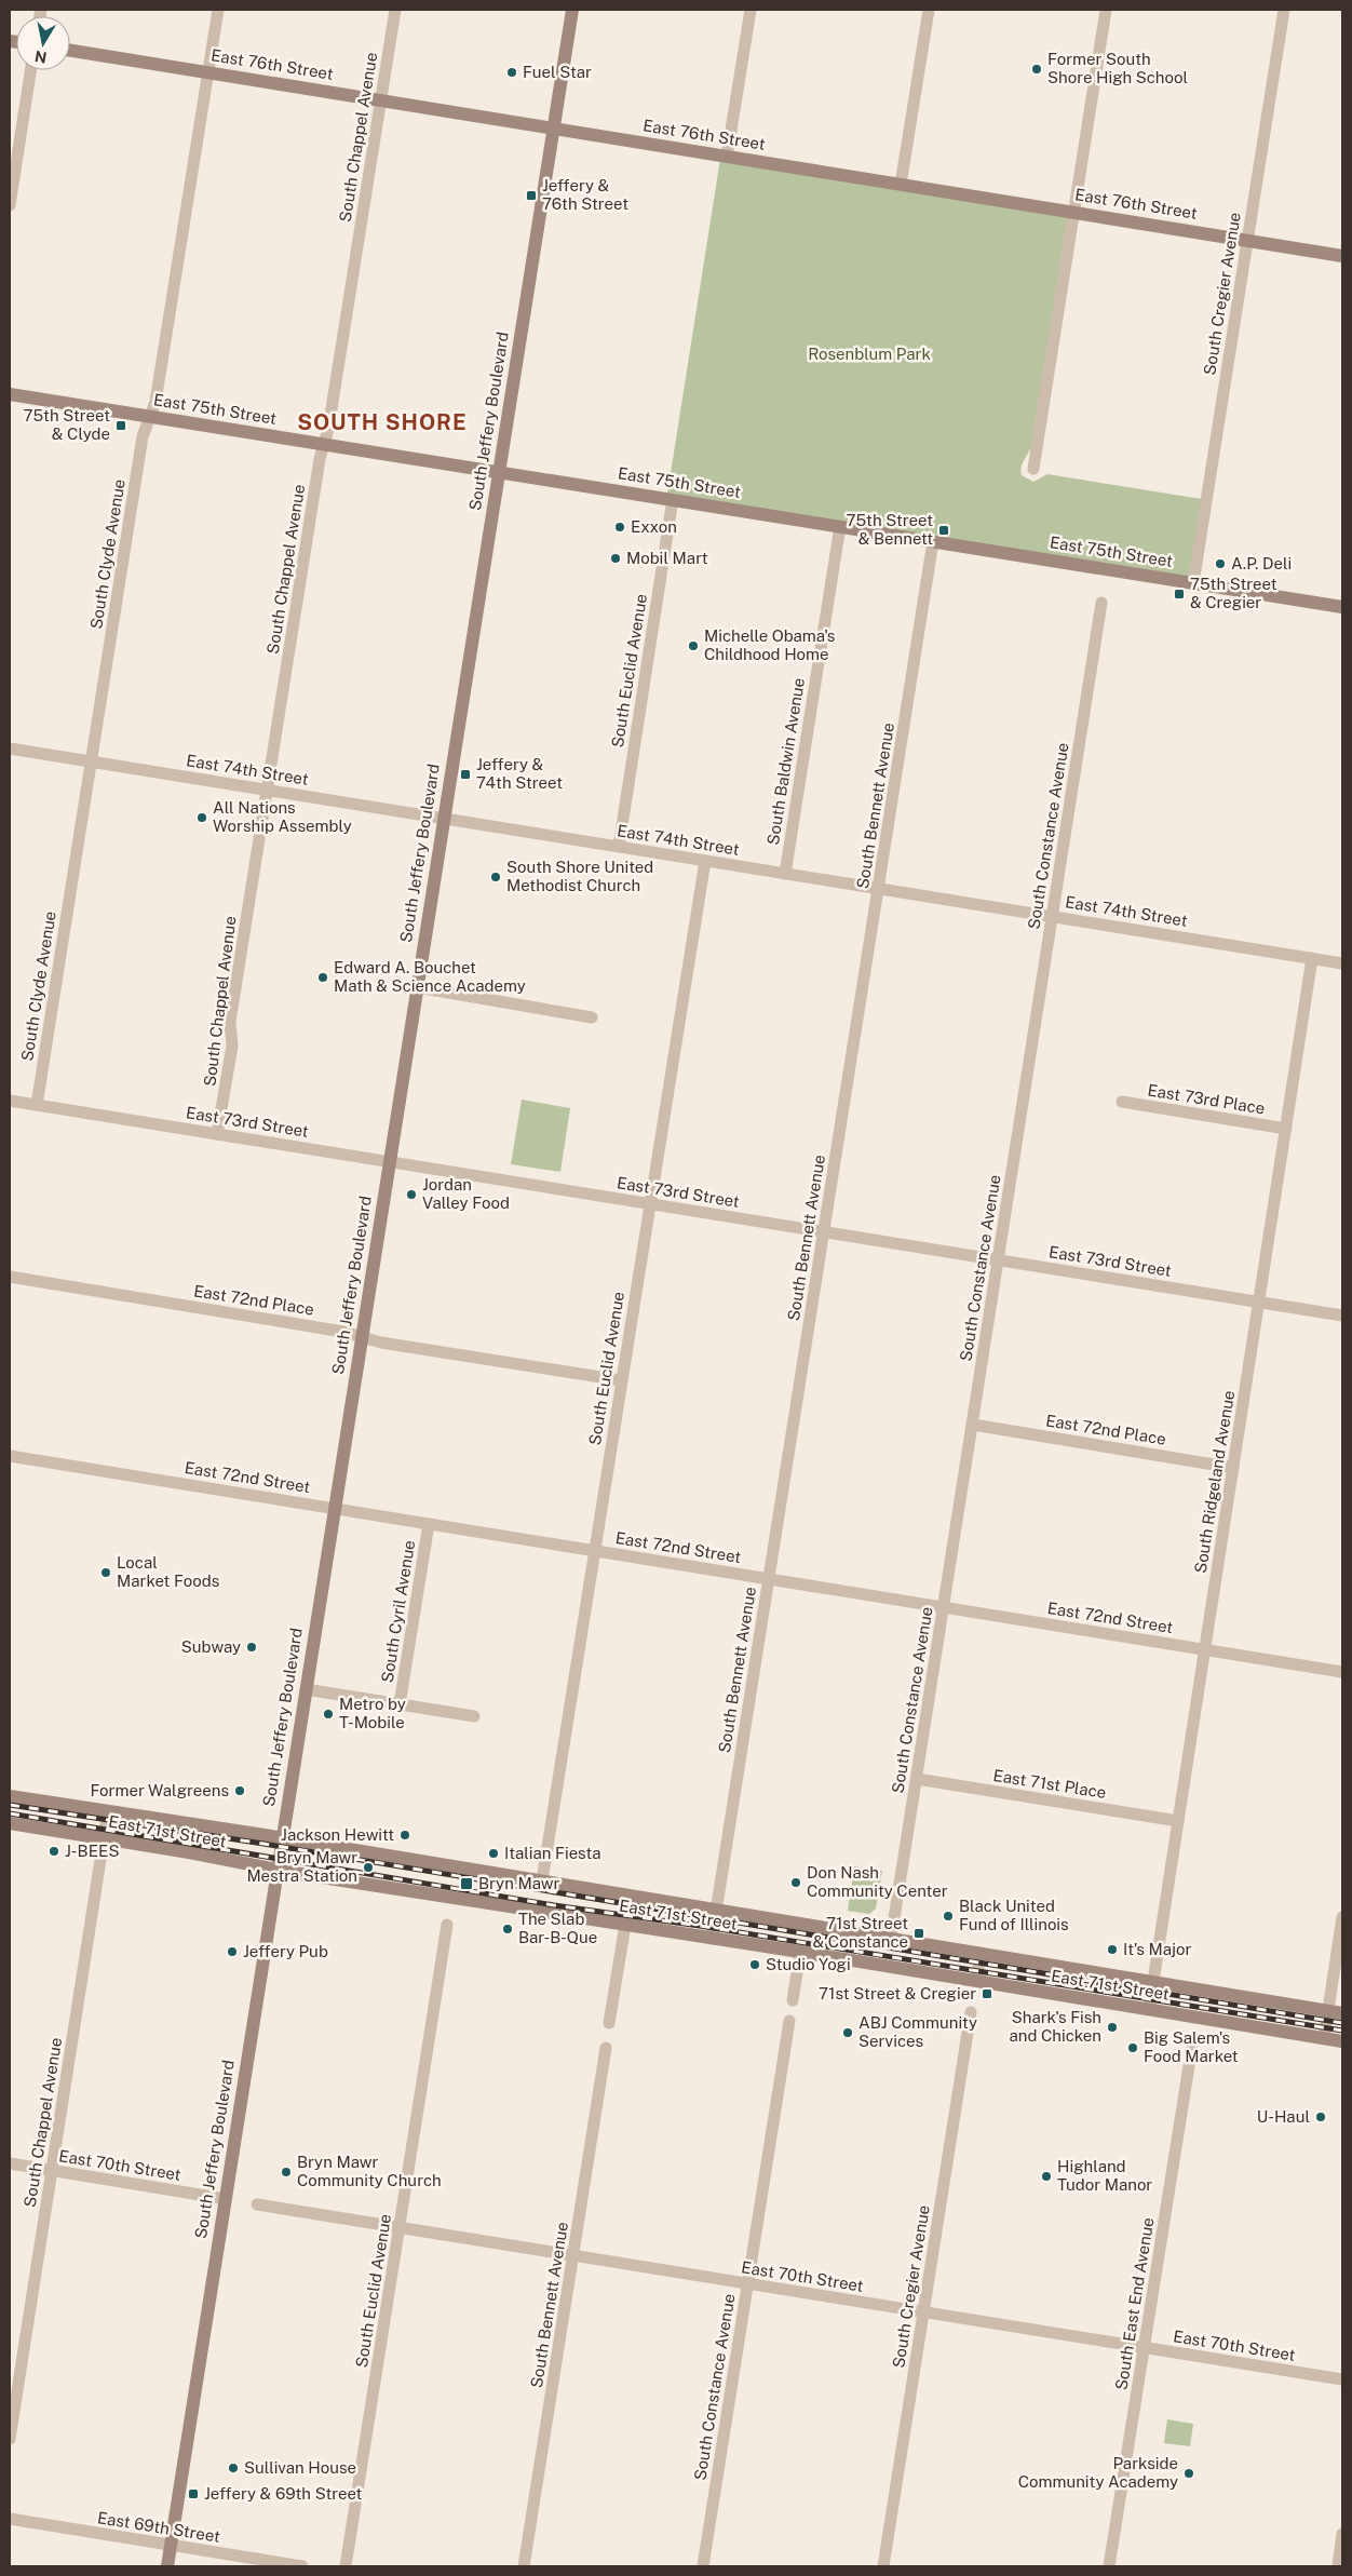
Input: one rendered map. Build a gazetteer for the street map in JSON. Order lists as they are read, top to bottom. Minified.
{"streets":{"main road":["East 76th Street","East 75th Street","South Jeffery Boulevard","East 71st Street"],"street":["South Chappel Avenue","South Cregier Avenue","South Clyde Avenue","South Euclid Avenue","South Baldwin Avenue","East 74th Street","South Bennett Avenue","South Constance Avenue","East 73rd Place","East 73rd Street","East 72nd Place","East 72nd Street","South Ridgeland Avenue","South Cyril Avenue","East 71st Place","East 70th Street","South East End Avenue","East 69th Street"]},"crossings":[["East 76th Street","South Chappel Avenue"],["East 76th Street","South Cregier Avenue"],["East 76th Street","South Jeffery Boulevard"],["East 76th Street","South Clyde Avenue"],["South Chappel Avenue","East 75th Street"],["South Chappel Avenue","East 74th Street"],["South Chappel Avenue","East 73rd Street"],["South Chappel Avenue","East 71st Street"],["South Chappel Avenue","East 70th Street"],["South Cregier Avenue","East 75th Street"],["South Cregier Avenue","East 70th Street"],["East 75th Street","South Jeffery Boulevard"],["East 75th Street","South Clyde Avenue"],["East 75th Street","South Euclid Avenue"],["East 75th Street","South Baldwin Avenue"],["East 75th Street","South Bennett Avenue"],["South Jeffery Boulevard","East 74th Street"],["South Jeffery Boulevard","East 73rd Street"],["South Jeffery Boulevard","East 72nd Place"],["South Jeffery Boulevard","East 72nd Street"],["South Jeffery Boulevard","East 71st Street"],["South Jeffery Boulevard","East 70th Street"],["South Jeffery Boulevard","East 69th Street"],["South Clyde Avenue","East 74th Street"],["South Clyde Avenue","East 73rd Street"],["South Euclid Avenue","East 74th Street"],["South Euclid Avenue","East 73rd Street"],["South Euclid Avenue","East 72nd Place"],["South Euclid Avenue","East 72nd Street"],["South Euclid Avenue","East 71st Street"],["South Euclid Avenue","East 70th Street"],["South Baldwin Avenue","East 74th Street"],["East 74th Street","South Bennett Avenue"],["East 74th Street","South Constance Avenue"],["East 74th Street","South Ridgeland Avenue"],["South Bennett Avenue","East 73rd Street"],["South Bennett Avenue","East 72nd Street"],["South Bennett Avenue","East 71st Street"],["South Bennett Avenue","East 70th Street"],["South Constance Avenue","East 73rd Street"],["South Constance Avenue","East 72nd Place"],["South Constance Avenue","East 72nd Street"],["South Constance Avenue","East 71st Place"],["South Constance Avenue","East 71st Street"],["South Constance Avenue","East 70th Street"],["East 73rd Place","South Ridgeland Avenue"],["East 73rd Street","South Ridgeland Avenue"],["East 72nd Place","South Ridgeland Avenue"],["East 72nd Street","South Ridgeland Avenue"],["East 72nd Street","South Cyril Avenue"],["South Ridgeland Avenue","East 71st Place"],["South Ridgeland Avenue","East 71st Street"],["East 70th Street","South East End Avenue"]],"districts":["SOUTH SHORE"],"parks":["Rosenblum Park"],"places":{"other":["Former South Shore High School","Fuel Star","Exxon","Mobil Mart","A.P. Deli","Michelle Obama's Childhood Home","All Nations Worship Assembly","South Shore United Methodist Church","Edward A. Bouchet Math & Science Academy","Jordan Valley Food","Local Market Foods","Subway","Metro by T-Mobile","Former Walgreens","Jackson Hewitt","J-BEES","Italian Fiesta","Bryn Mawr Mestra Station","Don Nash Community Center","Black United Fund of Illinois","The Slab Bar-B-Que","It's Major","Jeffery Pub","Studio Yogi","Shark's Fish and Chicken","ABJ Community Services","Big Salem's Food Market","U-Haul","Bryn Mawr Community Church","Highland Tudor Manor","Sullivan House","Parkside Community Academy"],"transit":["Jeffery & 76th Street","75th Street & Clyde","75th Street & Bennett","75th Street & Cregier","Jeffery & 74th Street","Bryn Mawr","71st Street & Constance","71st Street & Cregier","Jeffery & 69th Street"]},"north":"bottom"}
